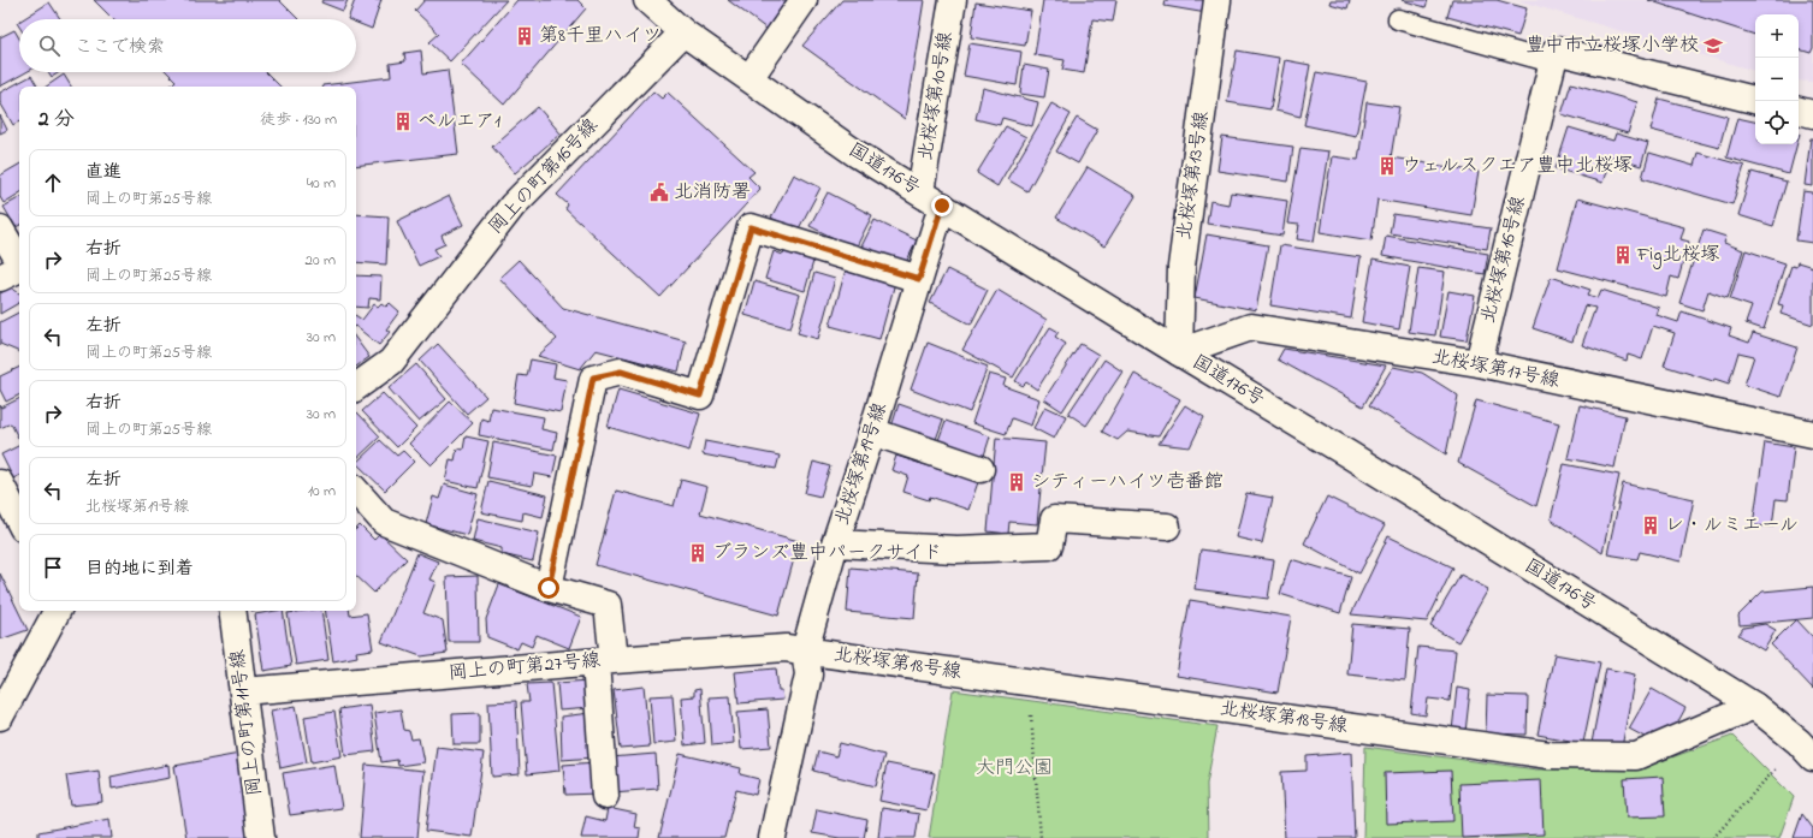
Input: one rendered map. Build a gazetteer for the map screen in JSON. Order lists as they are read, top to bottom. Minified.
{"streets":{"main road":["北桜塚第10号線","国道176号","北桜塚第13号線","岡上の町第16号線","北桜塚第16号線","北桜塚第17号線","北桜塚第19号線","北桜塚第18号線","岡上の町第27号線","岡上の町第11号線"]},"crossings":[["北桜塚第10号線","国道176号"],["国道176号","北桜塚第13号線"],["国道176号","岡上の町第16号線"],["国道176号","北桜塚第17号線"],["国道176号","北桜塚第19号線"],["国道176号","北桜塚第18号線"],["北桜塚第13号線","北桜塚第17号線"],["北桜塚第16号線","北桜塚第17号線"],["北桜塚第19号線","北桜塚第18号線"],["北桜塚第19号線","岡上の町第27号線"],["北桜塚第18号線","岡上の町第27号線"],["岡上の町第27号線","岡上の町第11号線"]],"parks":["大門公園"],"places":{"building":["第8千里ハイツ","ベルエア1","ウェルスクエア豊中北桜塚","Fig北桜塚","シティーハイツ壱番館","レ・ルミエール","ブランズ豊中パークサイド"],"school or university":["豊中市立桜塚小学校"],"public building":["北消防署"]},"page":{"map_buttons":["+","−"],"search":"ここで検索","heading":["2 分","徒歩 · 130 m"],"list":[["直進","岡上の町第25号線","40 m"],["右折","岡上の町第25号線","20 m"],["左折","岡上の町第25号線","30 m"],["右折","岡上の町第25号線","30 m"],["左折","北桜塚第19号線","10 m"],"目的地に到着"]}}
